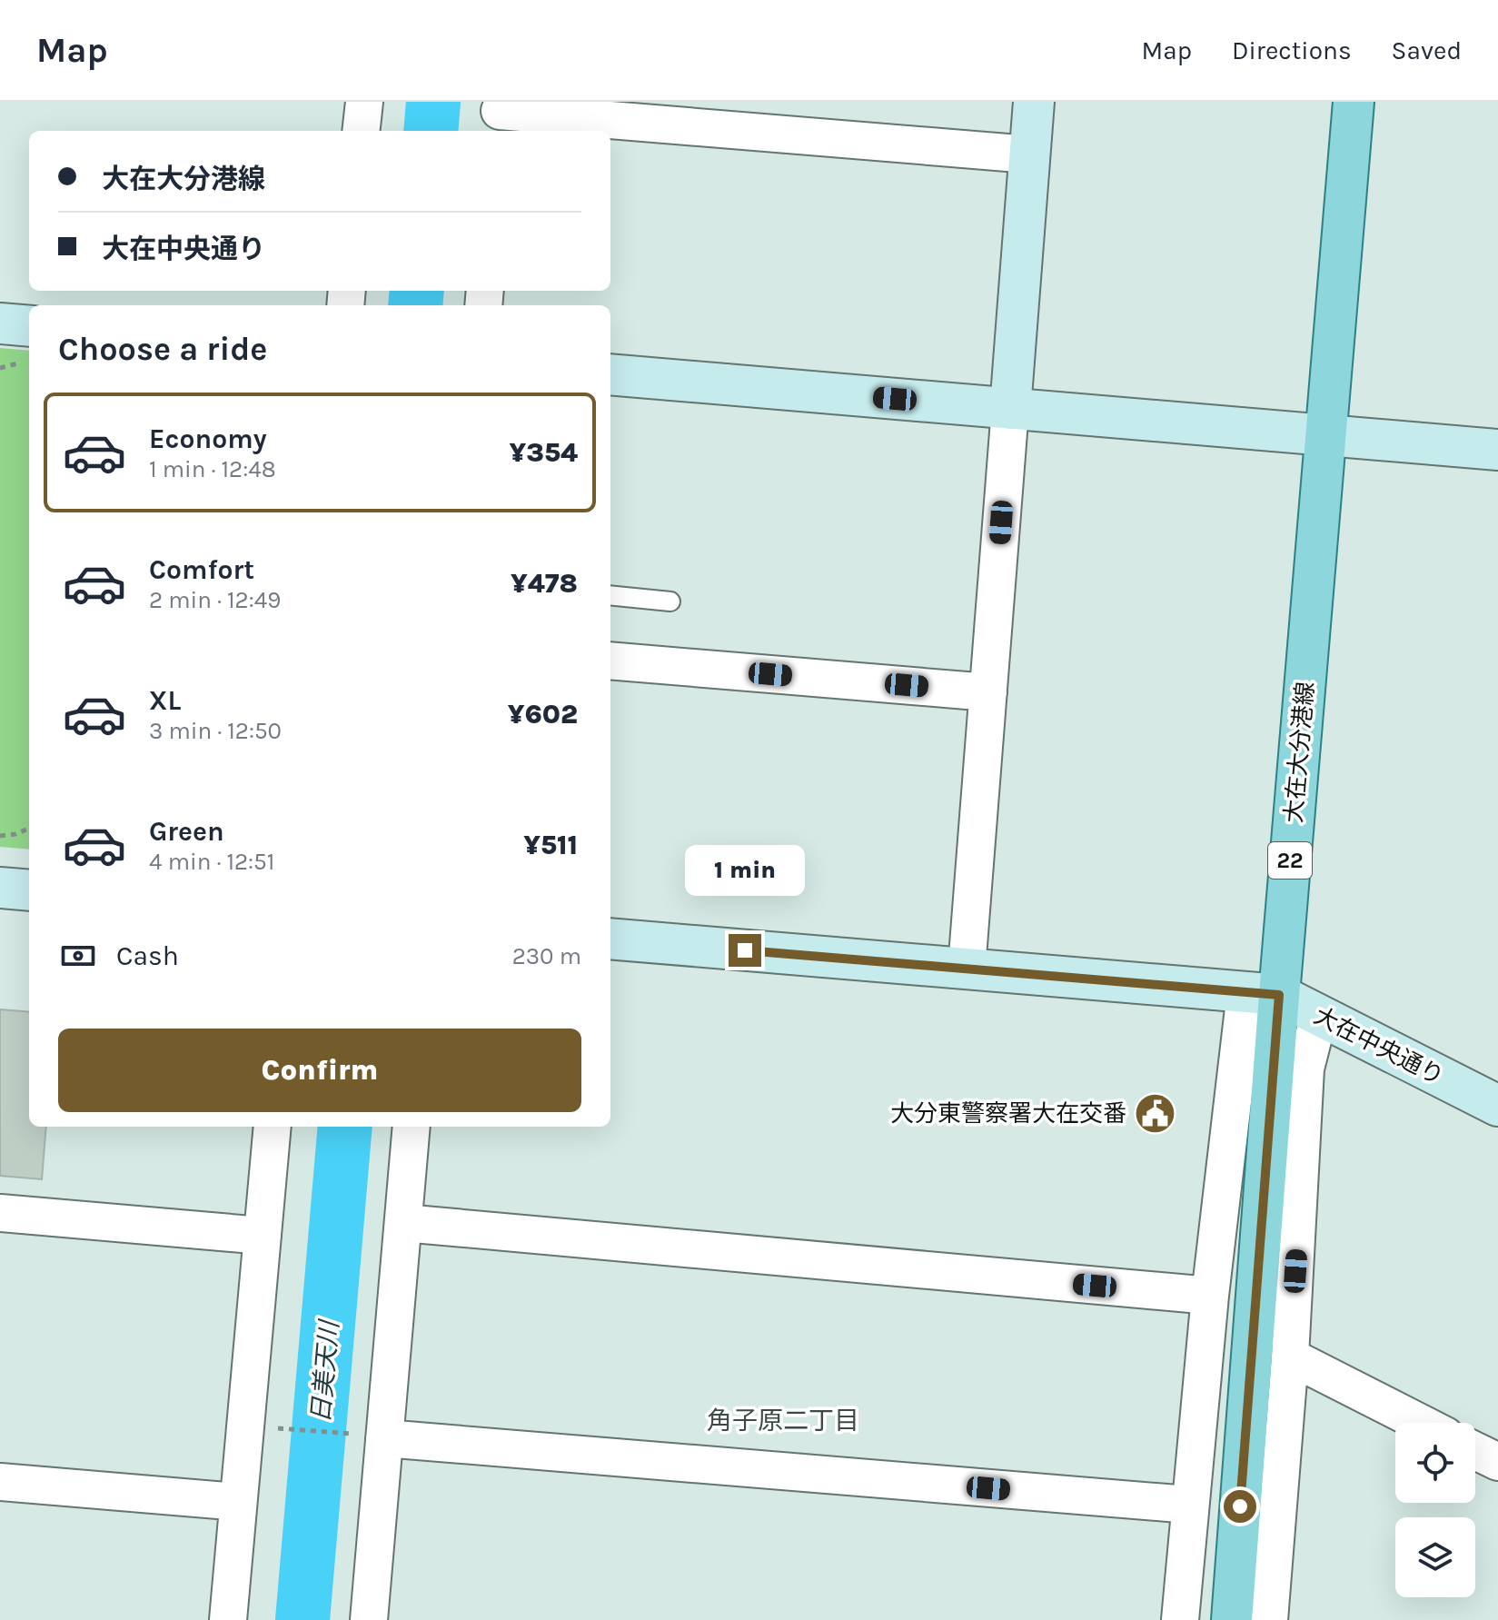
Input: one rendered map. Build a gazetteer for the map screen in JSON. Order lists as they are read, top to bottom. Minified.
{"streets":{"main road":["大在大分港線","22"],"street":["大在中央通り"]},"crossings":[["大在大分港線","大在中央通り"]],"districts":["角子原二丁目"],"water":["日美天川"],"places":{"public building":["大分東警察署大在交番"]},"page":{"header":"Map","nav":["Map","Directions","Saved"],"banner":["大在大分港線","大在中央通り"],"heading":"Choose a ride","list":[{"name":"Economy","note":"1 min · 12:48","value":"¥354"},{"name":"Comfort","note":"2 min · 12:49","value":"¥478"},{"name":"XL","note":"3 min · 12:50","value":"¥602"},{"name":"Green","note":"4 min · 12:51","value":"¥511"}],"bubble":"1 min","pay":["Cash","230 m"],"buttons":"Confirm"}}
